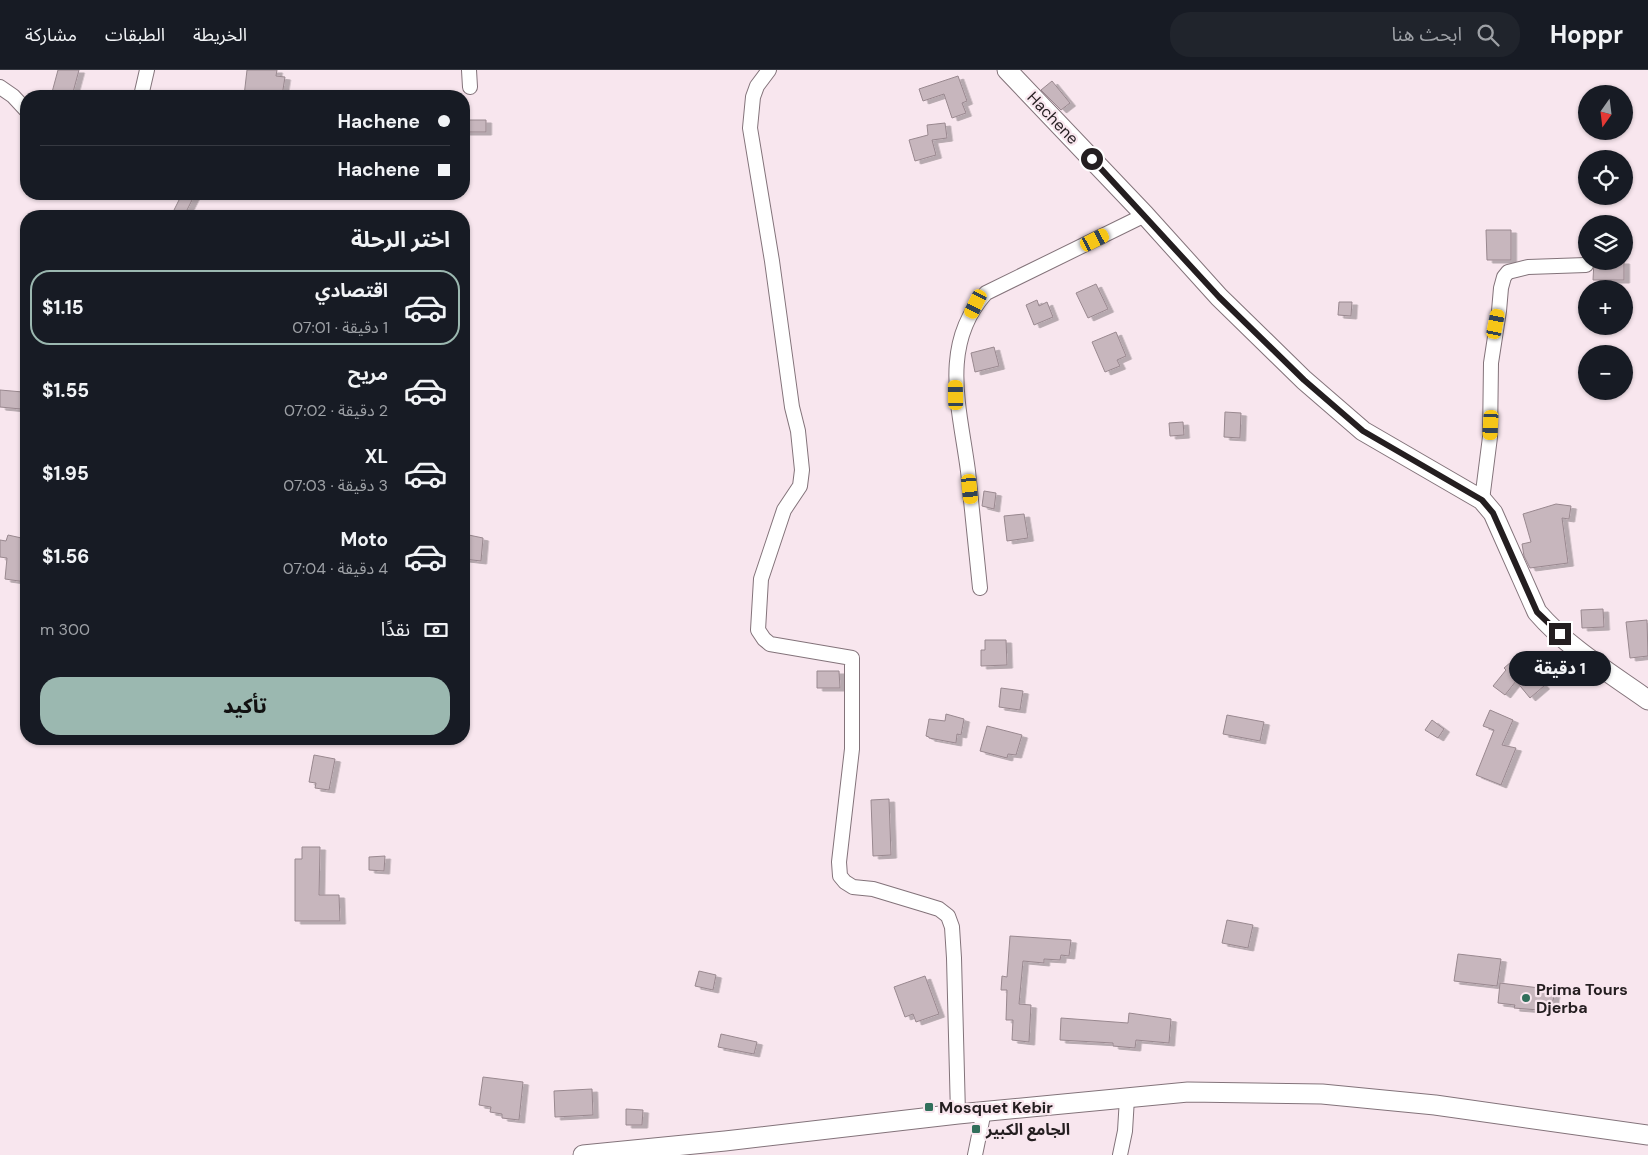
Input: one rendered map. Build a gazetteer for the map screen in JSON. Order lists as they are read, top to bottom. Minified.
{"streets":{"main road":["Hachene"]},"places":{"other":["Prima Tours Djerba"],"transit":["Mosquet Kebir","الجامع الكبير"]},"north":"bottom","page":{"header":"Hoppr","search":"ابحث هنا","nav":["الخريطة","الطبقات","مشاركة"],"map_buttons":["+","−"],"banner":["Hachene","Hachene"],"heading":"اختر الرحلة","list":[{"name":"اقتصادي","note":"1 دقيقة · 07:01","value":"$1.15"},{"name":"مريح","note":"2 دقيقة · 07:02","value":"$1.55"},{"name":"XL","note":"3 دقيقة · 07:03","value":"$1.95"},{"name":"Moto","note":"4 دقيقة · 07:04","value":"$1.56"}],"pay":["نقدًا","300 m"],"bubble":"1 دقيقة","buttons":"تأكيد"}}
